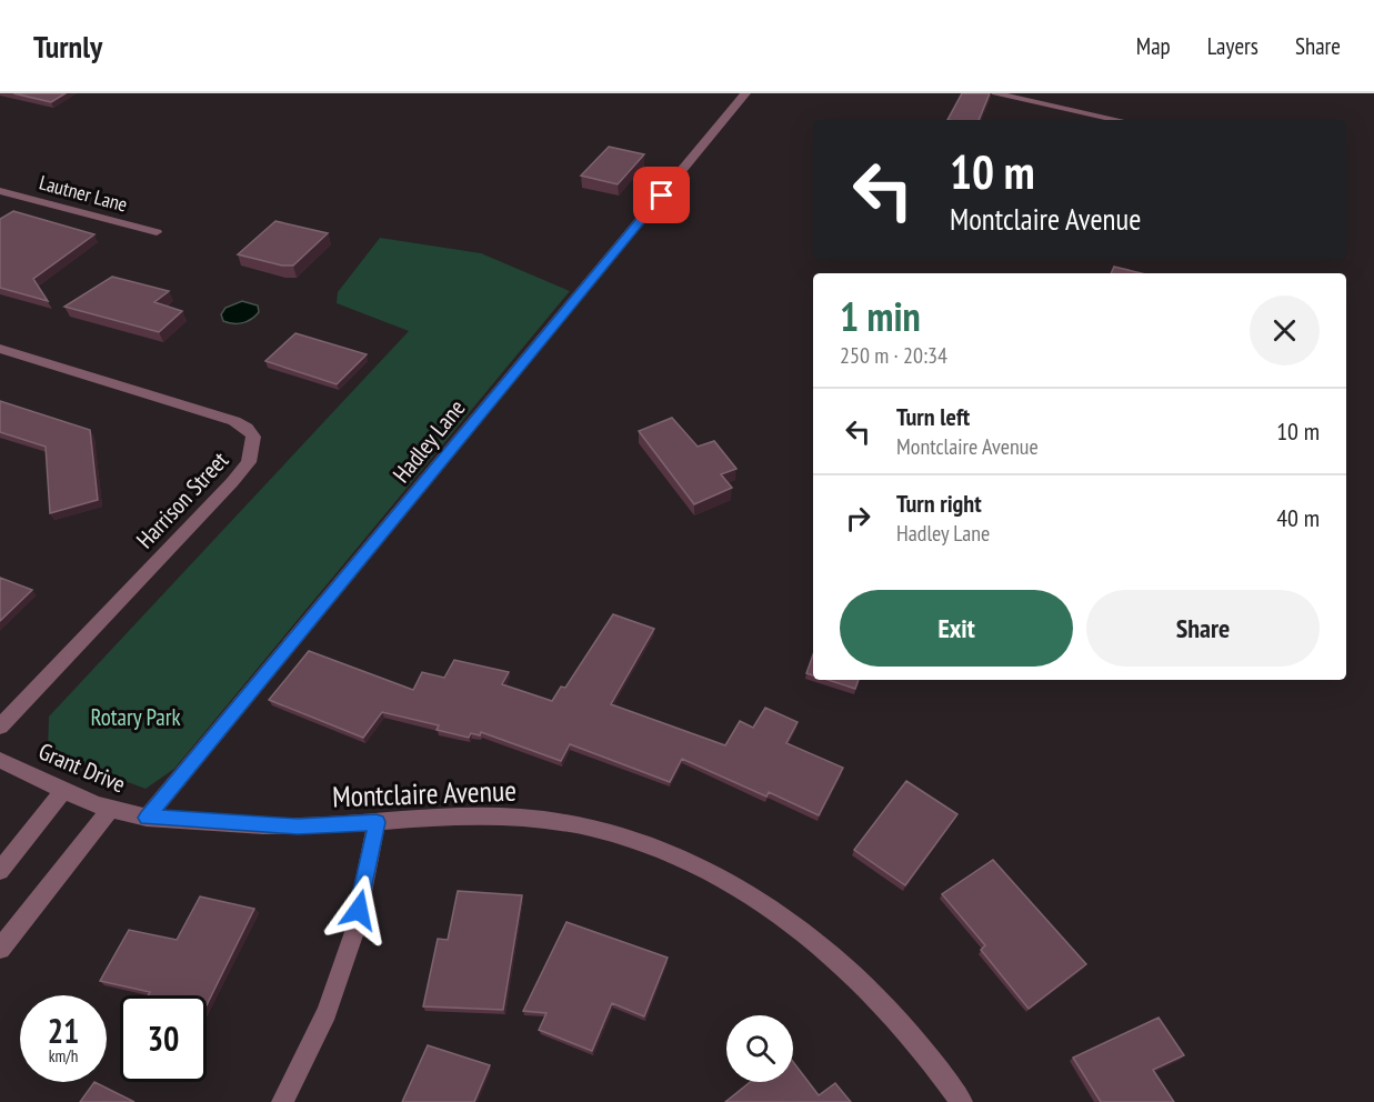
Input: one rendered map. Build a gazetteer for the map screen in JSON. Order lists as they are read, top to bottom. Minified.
{"streets":{"street":["Lautner Lane","Hadley Lane","Harrison Street","Grant Drive","Montclaire Avenue"]},"crossings":[["Hadley Lane","Grant Drive"],["Hadley Lane","Montclaire Avenue"],["Grant Drive","Montclaire Avenue"]],"parks":["Rotary Park"],"page":{"header":"Turnly","nav":["Map","Layers","Share"],"turn":["10 m","Montclaire Avenue"],"heading":["1 min","250 m · 20:34"],"list":[{"name":"Turn left","note":"Montclaire Avenue","value":"10 m"},{"name":"Turn right","note":"Hadley Lane","value":"40 m"}],"buttons":["Exit","Share"],"speed":"21 km/h","limit":"30"}}
